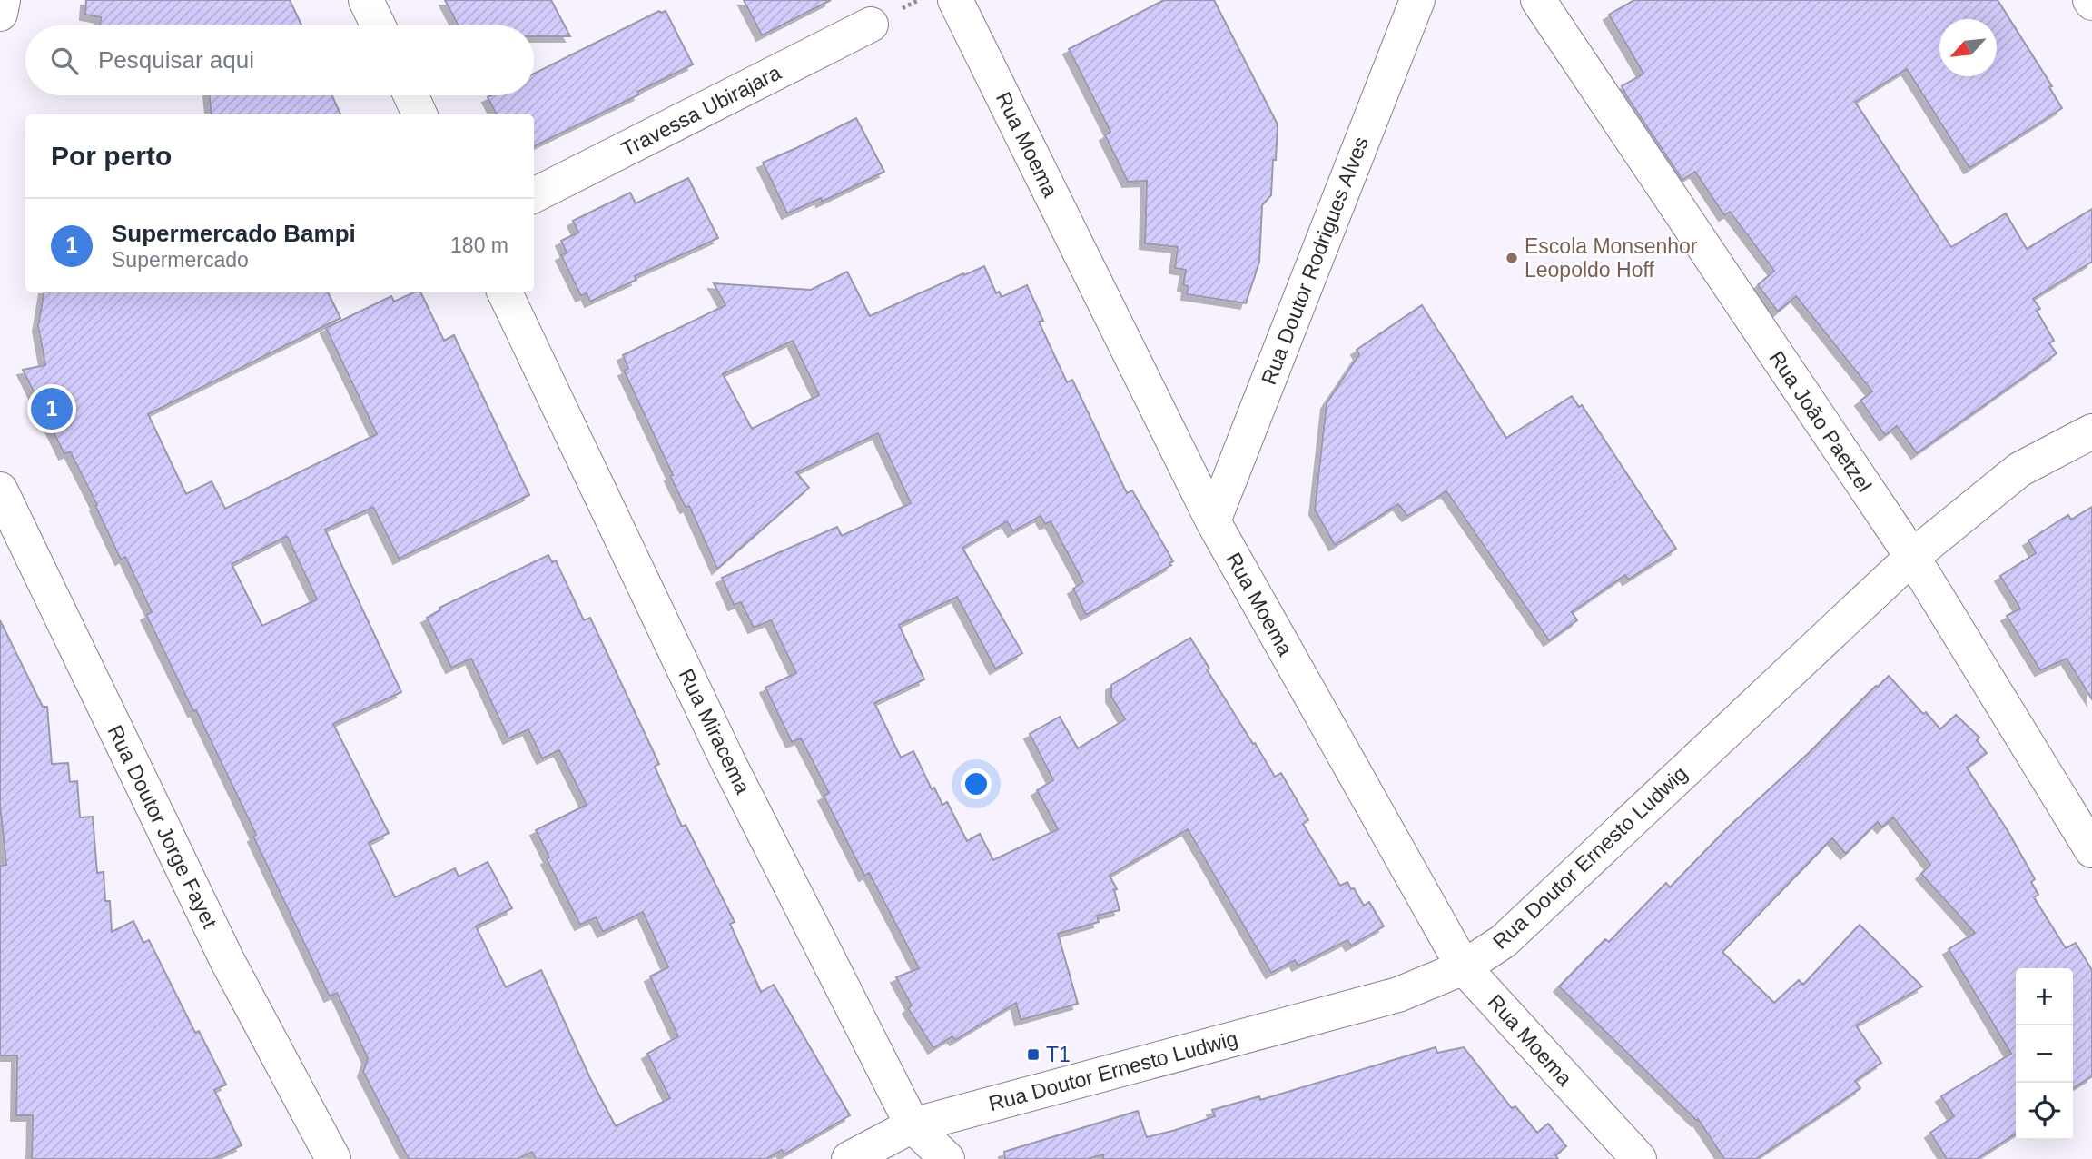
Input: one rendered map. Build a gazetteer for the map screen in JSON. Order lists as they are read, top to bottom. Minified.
{"streets":{"street":["Travessa Ubirajara","Rua Moema","Rua Doutor Rodrigues Alves","Rua João Paetzel","Rua Miracema","Rua Doutor Jorge Fayet","Rua Doutor Ernesto Ludwig"]},"crossings":[["Rua Moema","Rua Doutor Rodrigues Alves"],["Rua Moema","Rua Doutor Ernesto Ludwig"],["Rua João Paetzel","Rua Doutor Ernesto Ludwig"],["Rua Miracema","Rua Doutor Ernesto Ludwig"]],"places":{"other":["Escola Monsenhor Leopoldo Hoff"],"transit":["T1"]},"north":"bottom left","page":{"search":"Pesquisar aqui","heading":"Por perto","list":[{"mark":"1","name":"Supermercado Bampi","note":"Supermercado","value":"180 m"}],"pins":"1","map_buttons":["+","−"]}}
